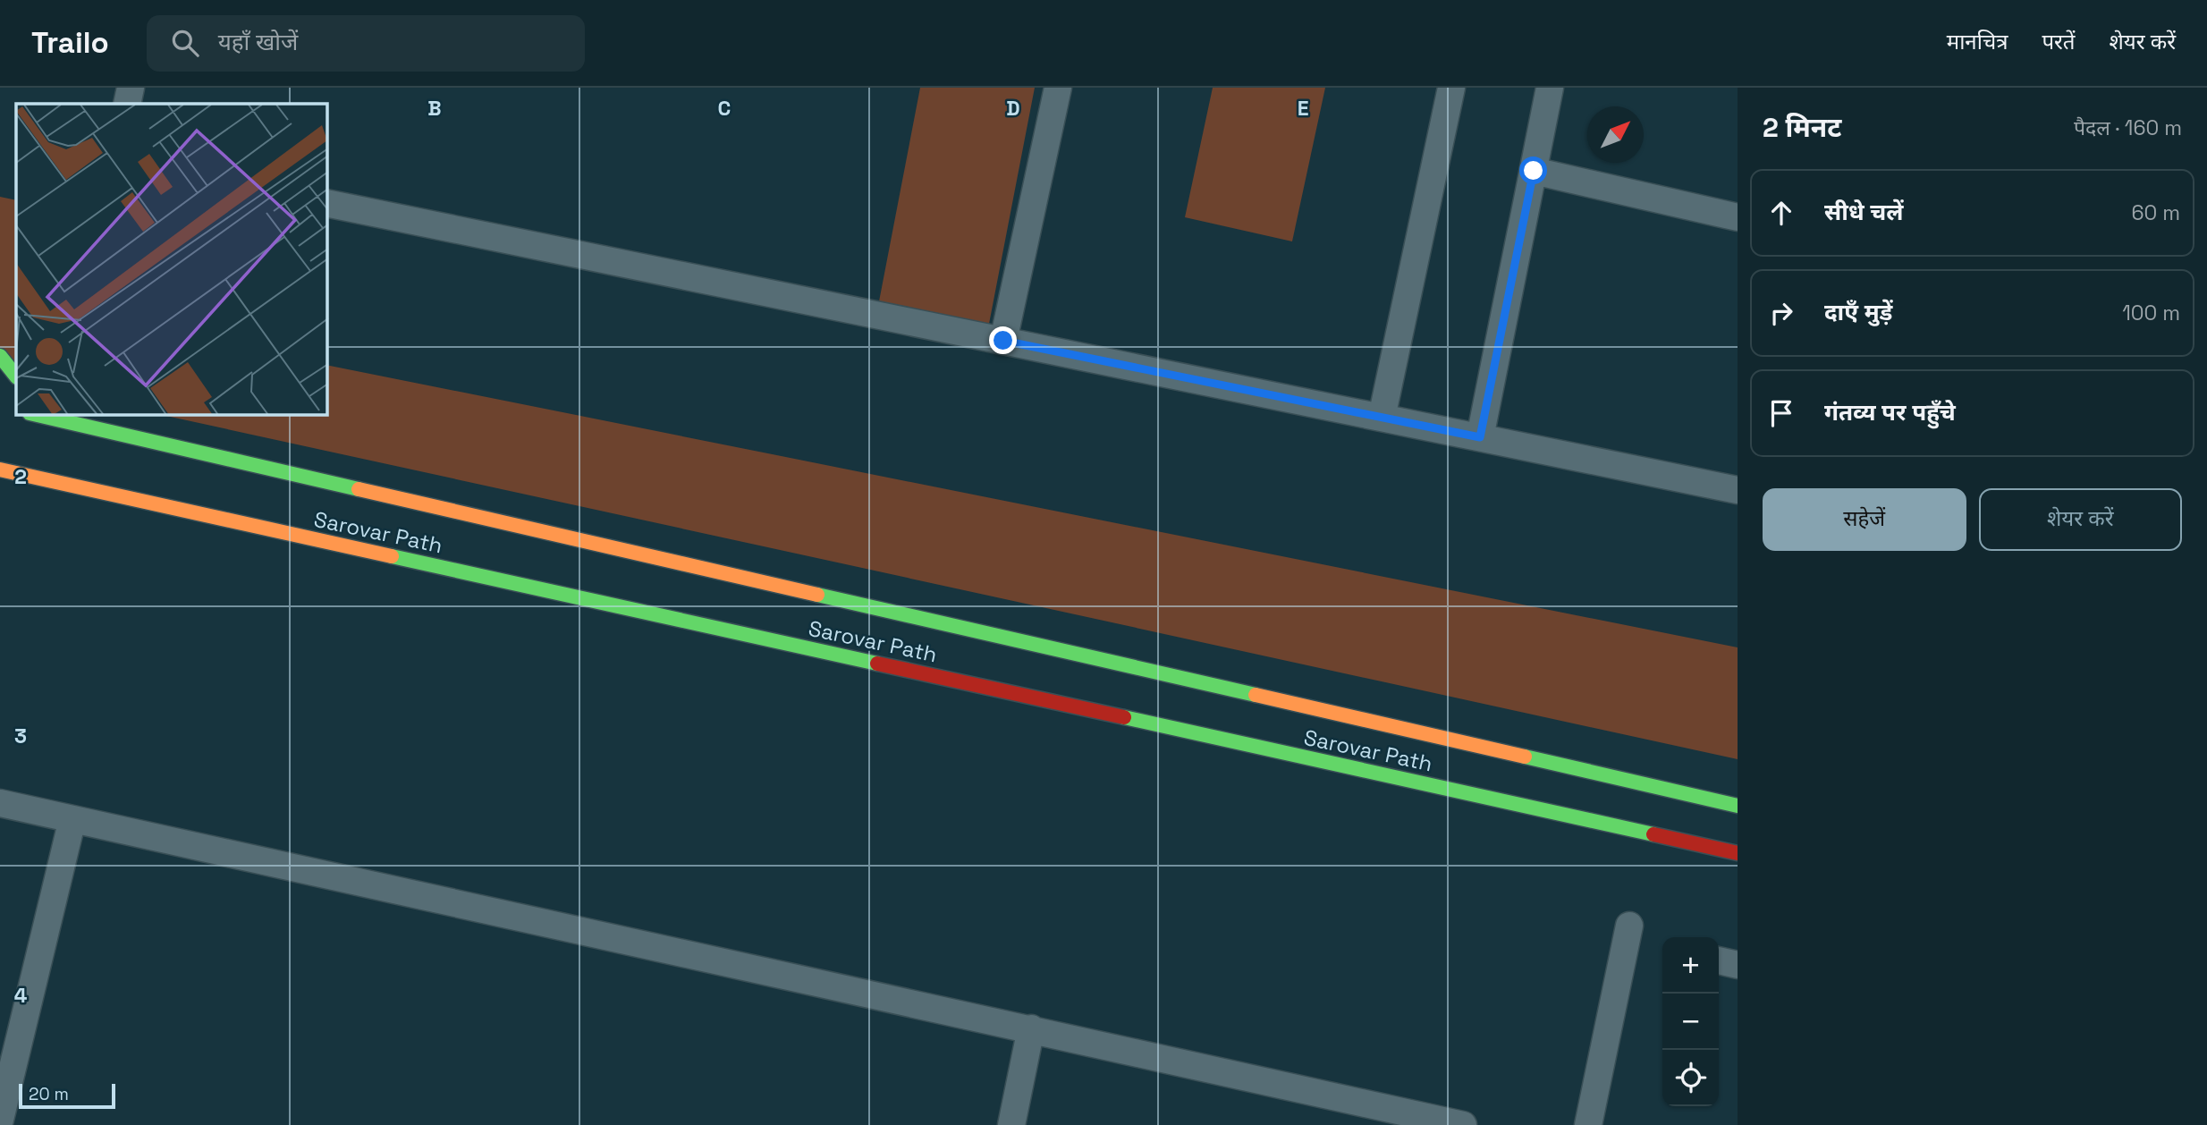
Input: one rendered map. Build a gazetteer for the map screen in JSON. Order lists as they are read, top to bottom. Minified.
{"streets":{"main road":["Sarovar Path"]},"scale_bar":"20 m","north":"top right","page":{"header":"Trailo","search":"यहाँ खोजें","nav":["मानचित्र","परतें","शेयर करें"],"heading":["2 मिनट","पैदल · 160 m"],"list":[["सीधे चलें","60 m"],["दाएँ मुड़ें","100 m"],"गंतव्य पर पहुँचे"],"buttons":["सहेजें","शेयर करें"],"map_buttons":["+","−"],"scale":"20 m"},"grid":{"columns":["B","C","D","E"],"rows":["2","3","4"]}}
